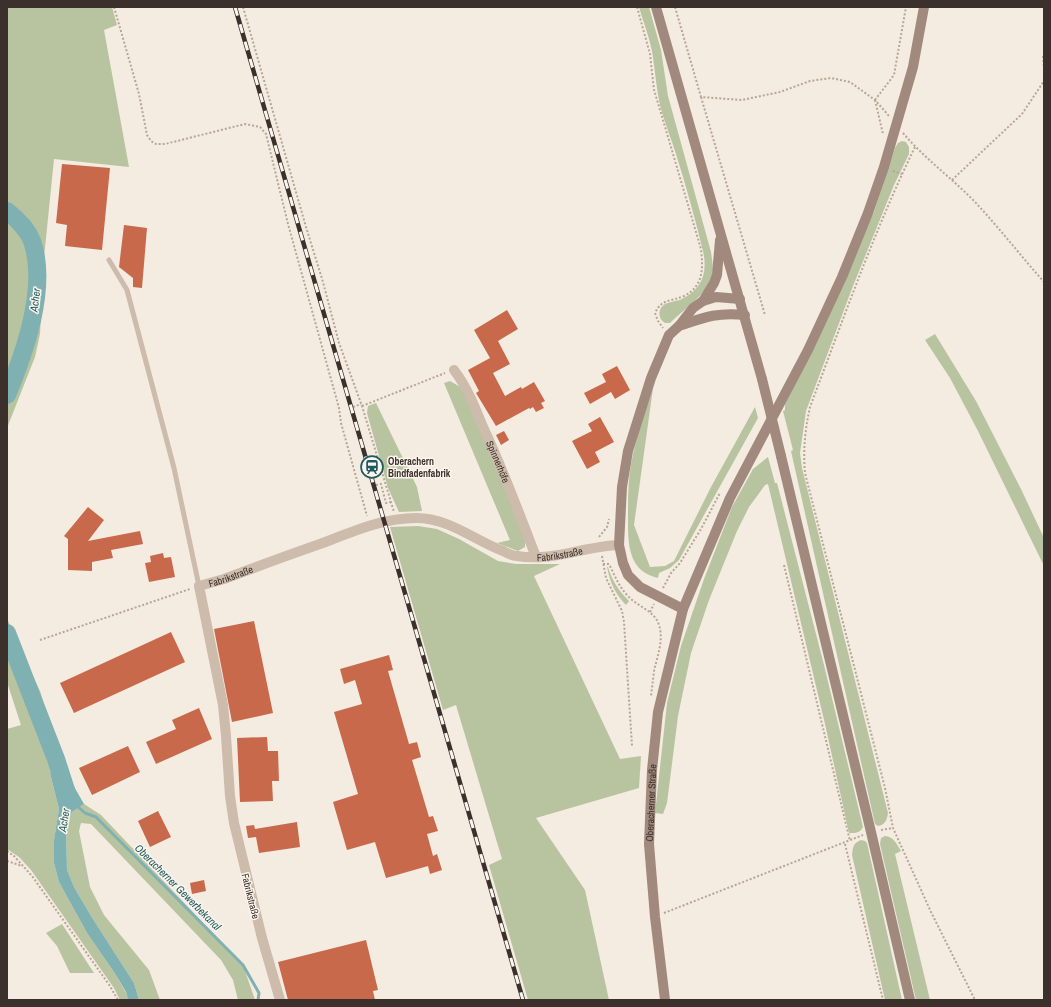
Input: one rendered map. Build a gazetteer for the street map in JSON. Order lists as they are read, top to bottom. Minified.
{"streets":{"main road":["Oberacherner Straße"],"street":["Spinnerhöfe","Fabrikstraße"]},"crossings":[["Spinnerhöfe","Fabrikstraße"]],"water":["Acher","Oberacherner Gewerbekanal"],"places":{"station":["Oberachern Bindfadenfabrik"]}}
